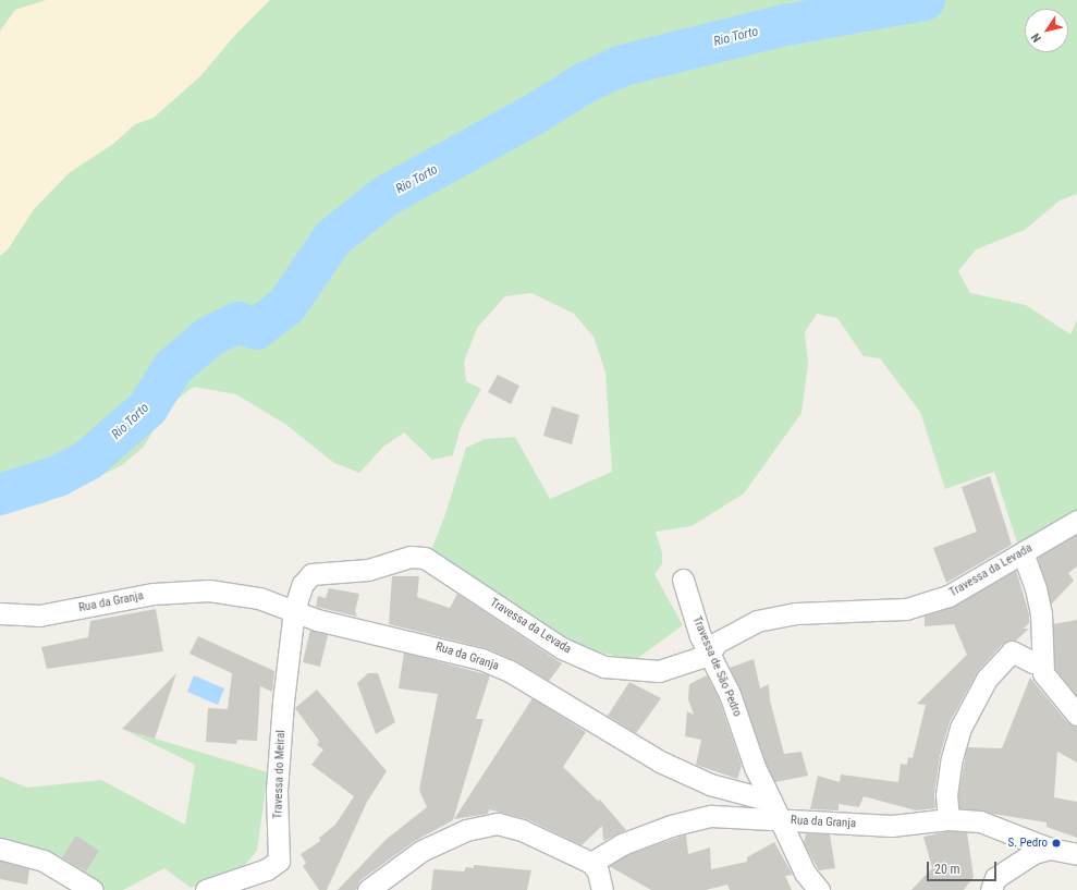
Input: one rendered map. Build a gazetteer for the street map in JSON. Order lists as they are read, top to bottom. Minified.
{"streets":{"street":["Travessa da Levada","Rua da Granja","Travessa de São Pedro","Travessa do Meiral"]},"crossings":[["Travessa da Levada","Rua da Granja"],["Travessa da Levada","Travessa de São Pedro"],["Travessa da Levada","Travessa do Meiral"],["Rua da Granja","Travessa de São Pedro"],["Rua da Granja","Travessa do Meiral"]],"water":["Rio Torto"],"places":["S. Pedro"],"scale_bar":"20 m","north":"bottom left"}
